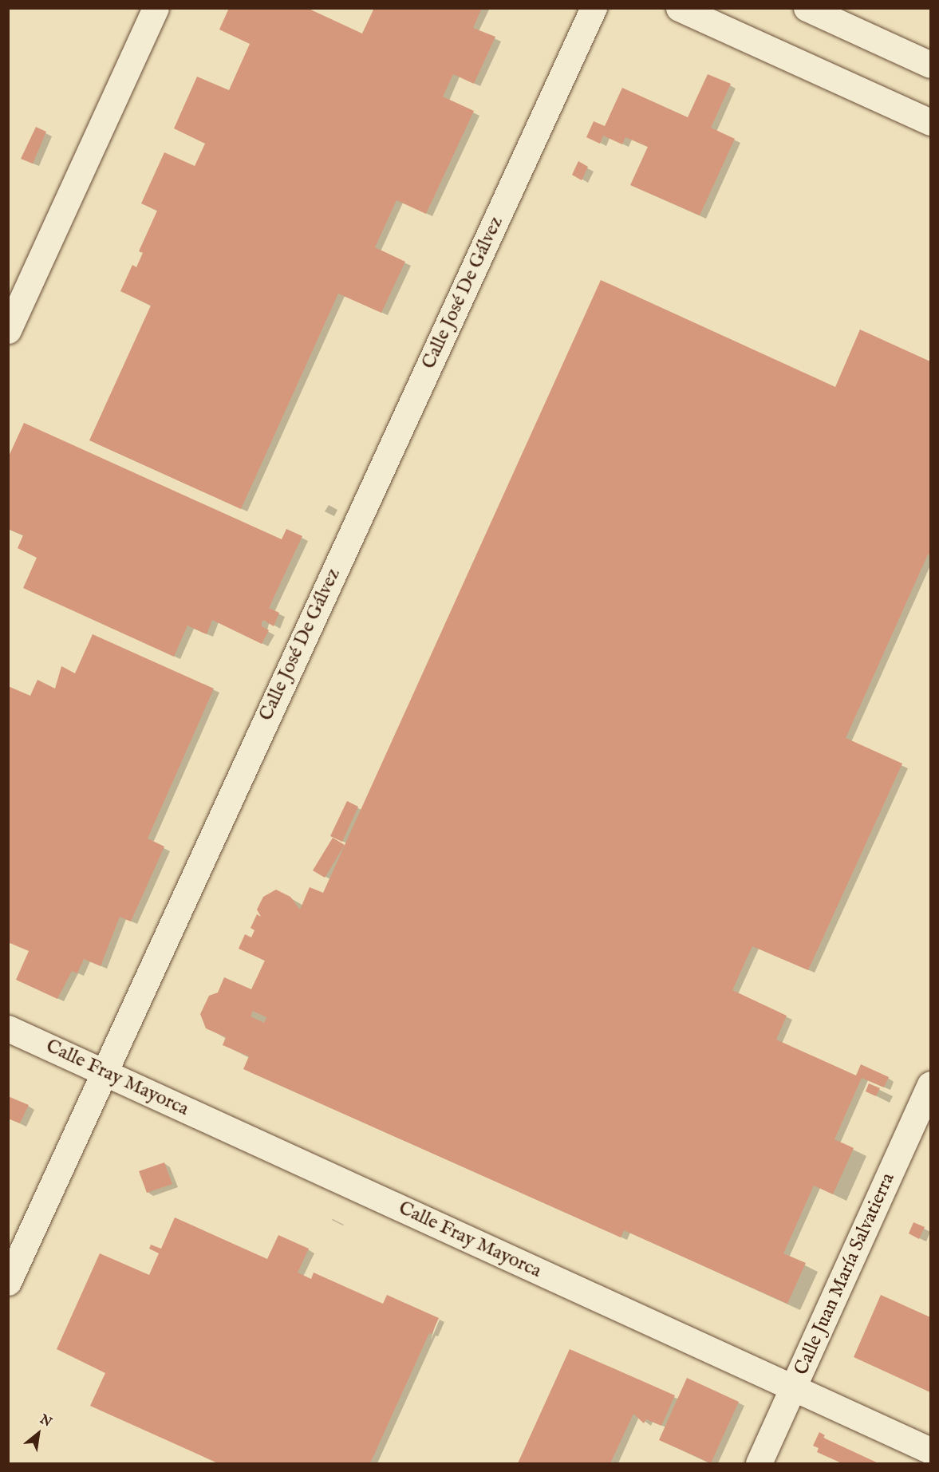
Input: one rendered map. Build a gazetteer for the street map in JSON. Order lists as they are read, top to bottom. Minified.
{"streets":{"street":["Calle José De Gálvez","Calle Fray Mayorca","Calle Juan María Salvatierra"]},"crossings":[["Calle José De Gálvez","Calle Fray Mayorca"],["Calle Fray Mayorca","Calle Juan María Salvatierra"]],"north":"top right"}
